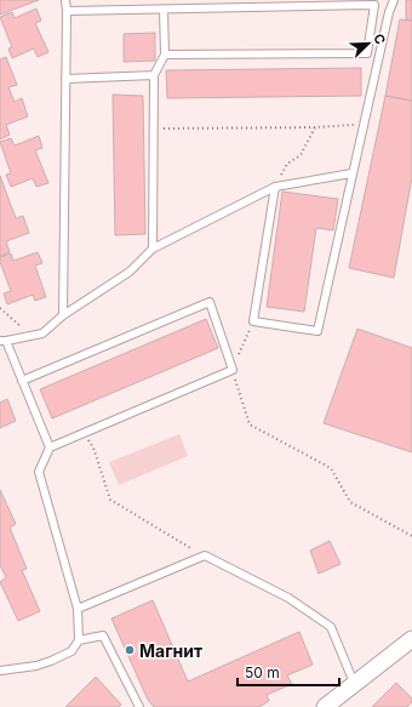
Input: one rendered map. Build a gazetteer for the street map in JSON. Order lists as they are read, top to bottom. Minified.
{"places":["Магнит"],"scale_bar":"50 m","north":"top right"}
